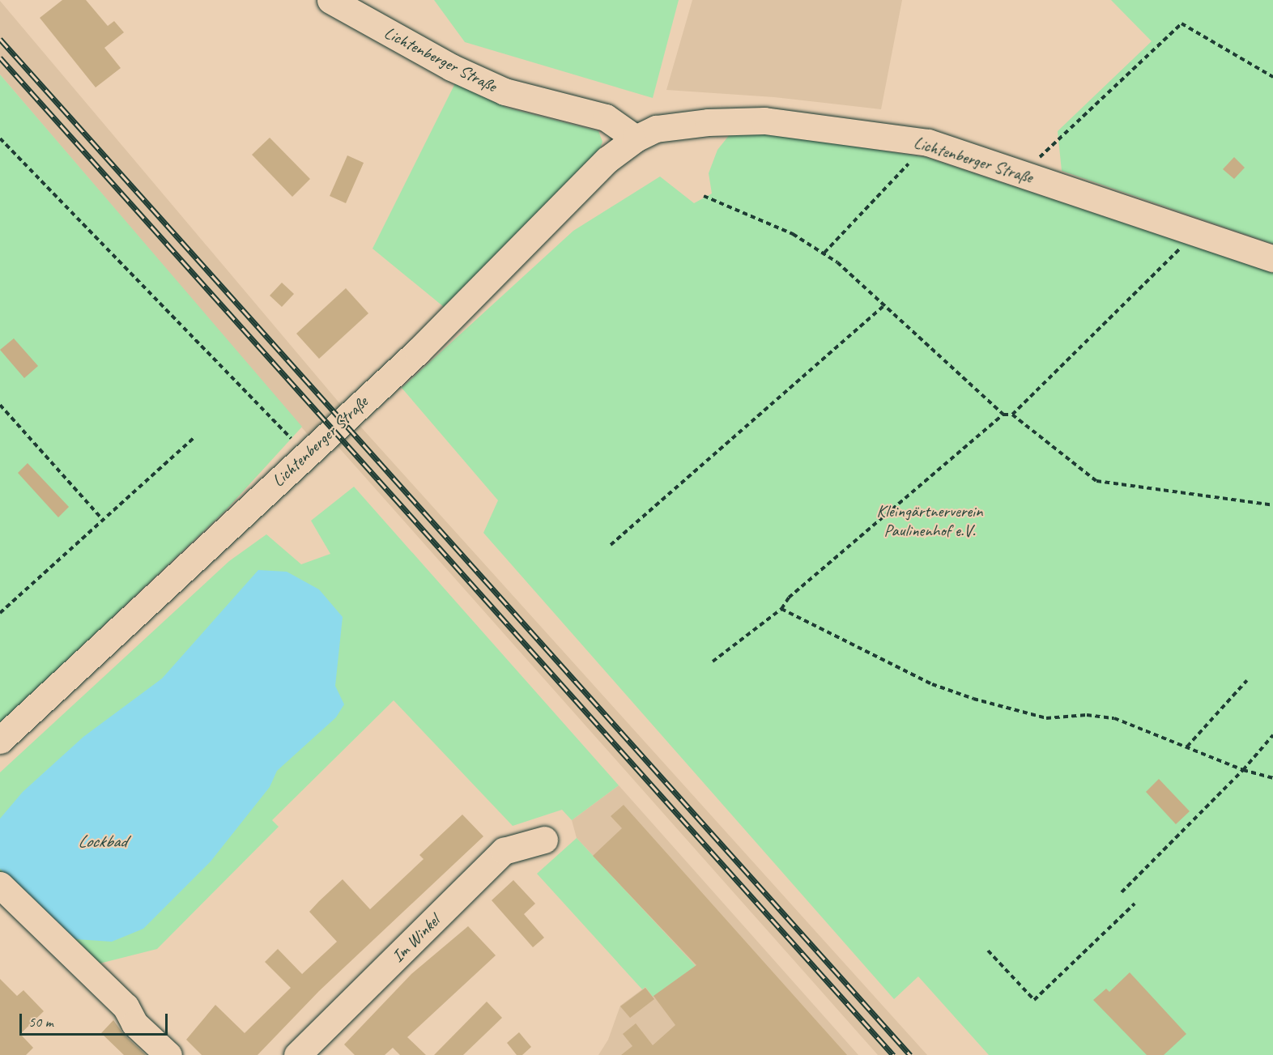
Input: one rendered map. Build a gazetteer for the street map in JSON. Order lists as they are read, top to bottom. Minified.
{"streets":{"street":["Lichtenberger Straße","Im Winkel"]},"water":["Lockbad"],"parks":["Kleingärtnerverein Paulinenhof e.V."],"scale_bar":"50 m"}
